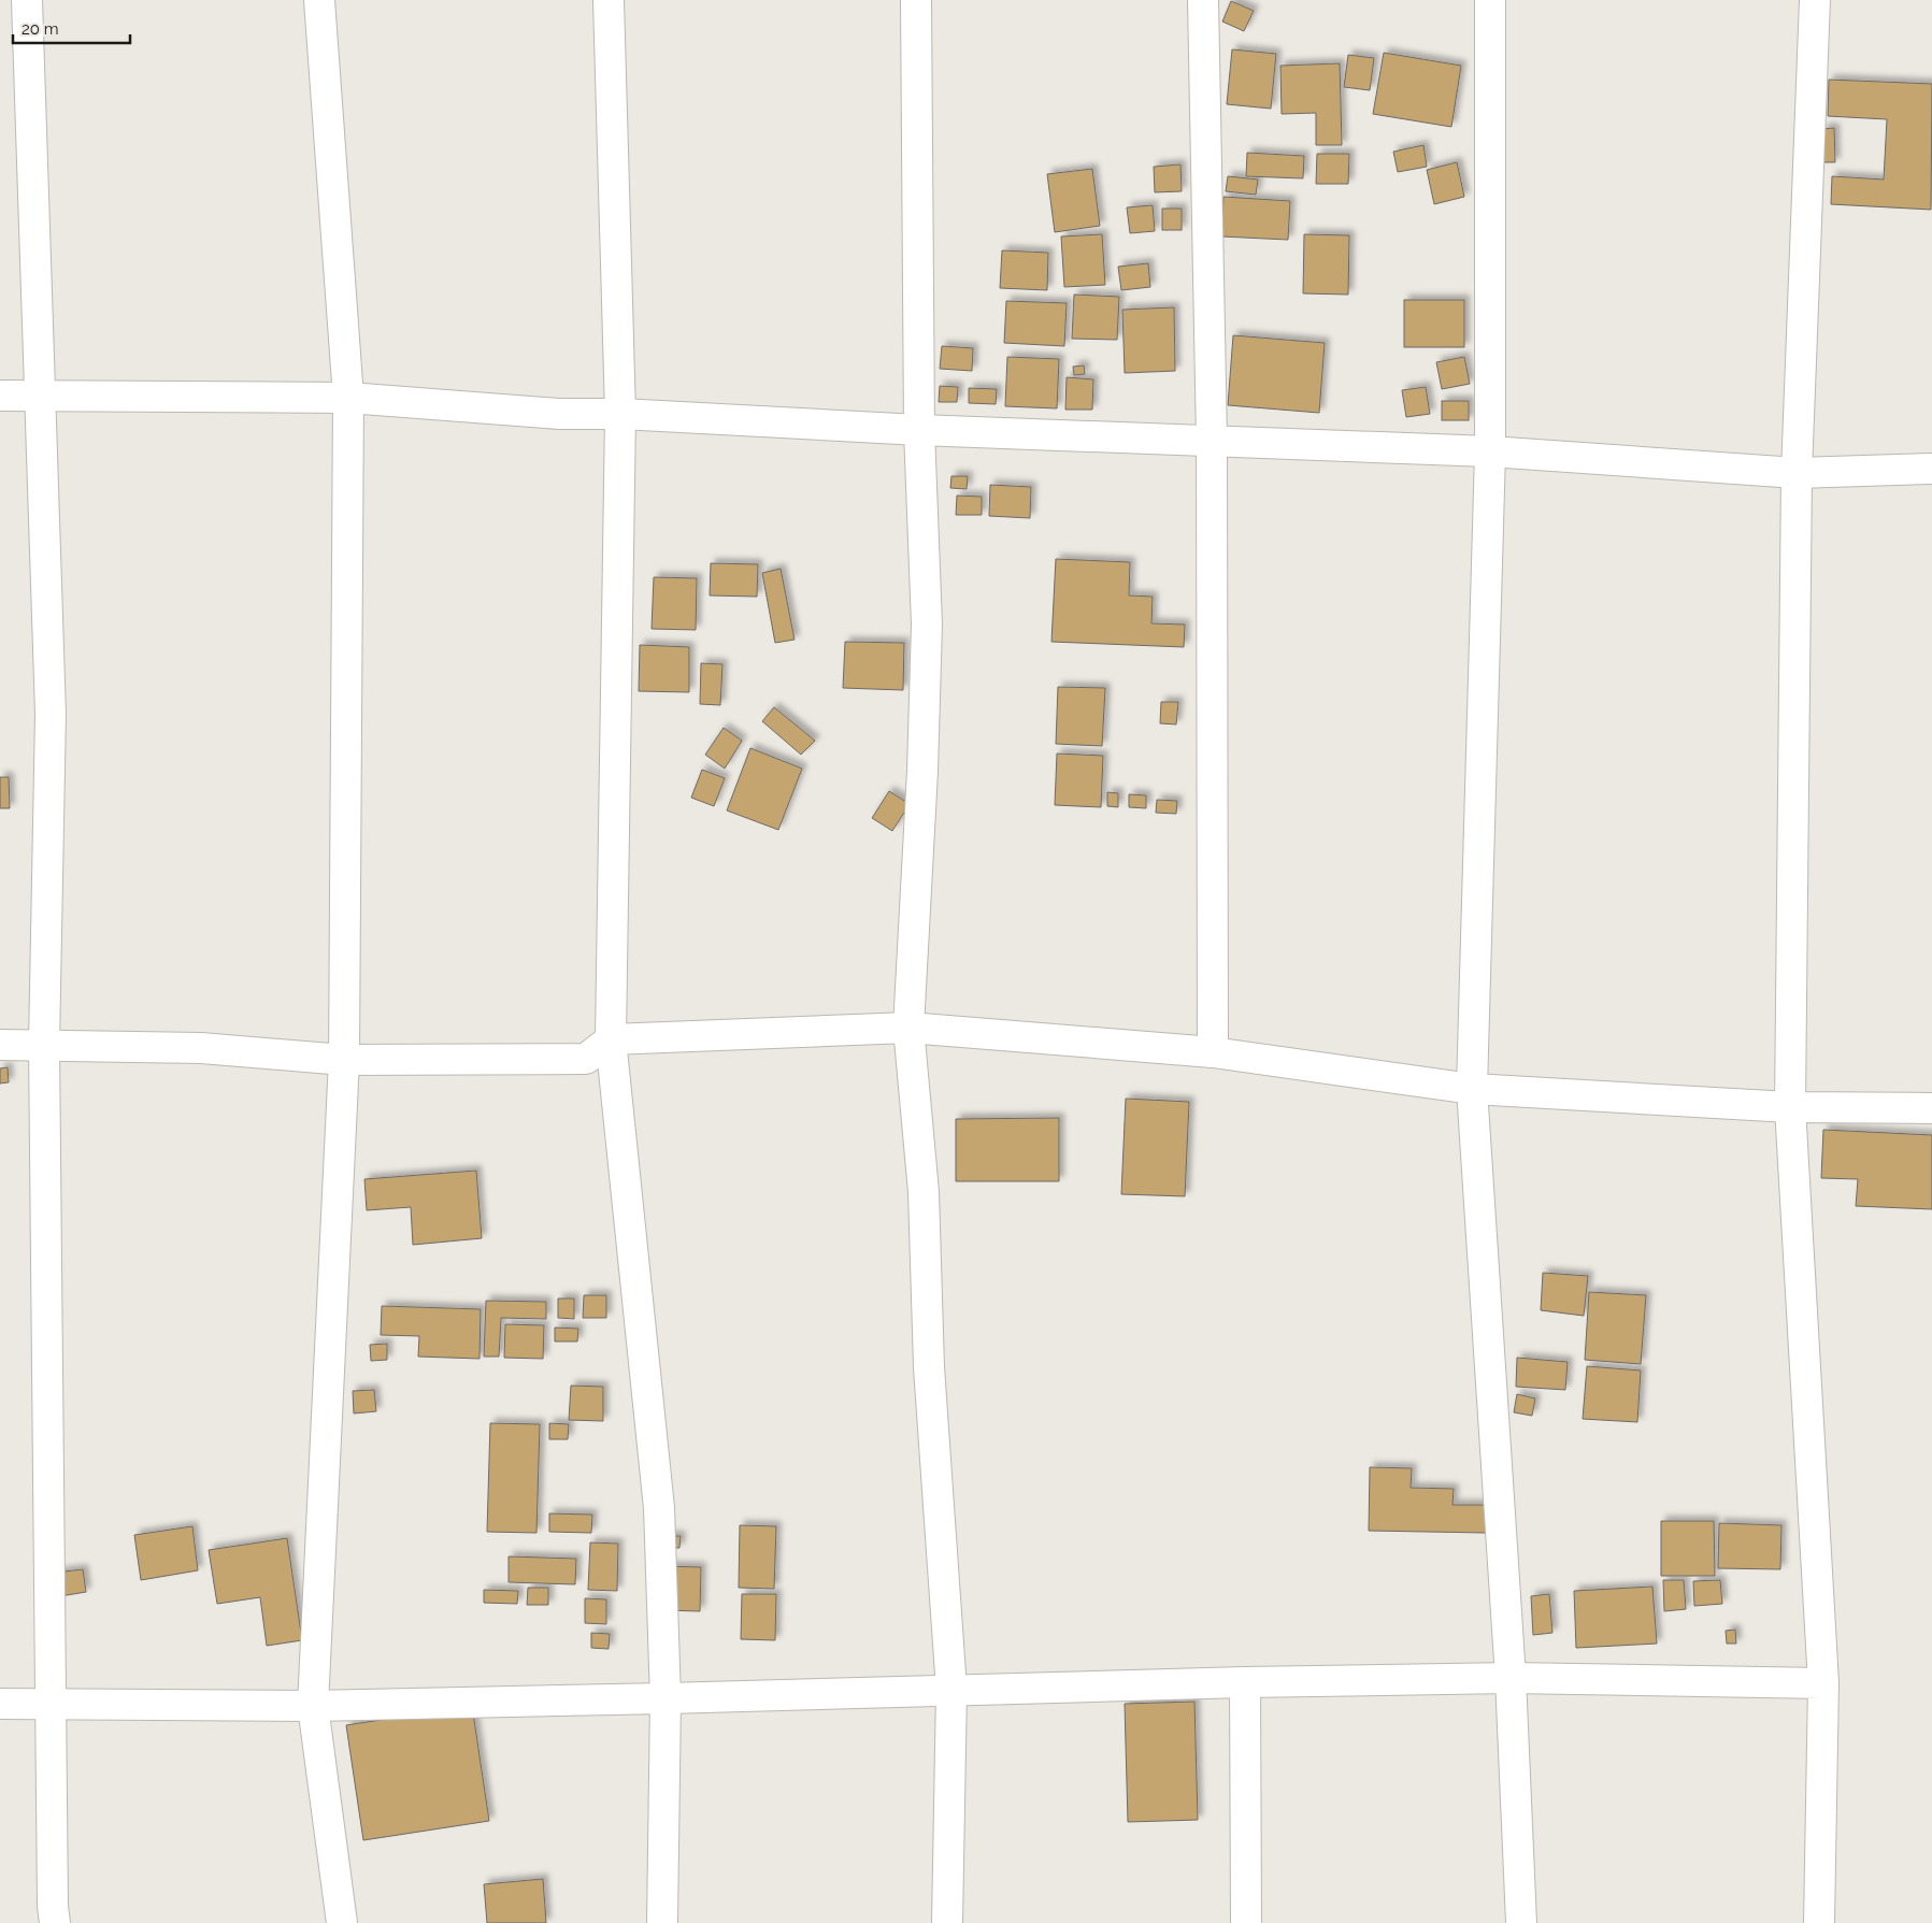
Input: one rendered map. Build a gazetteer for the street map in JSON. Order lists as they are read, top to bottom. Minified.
{"scale_bar":"20 m"}
